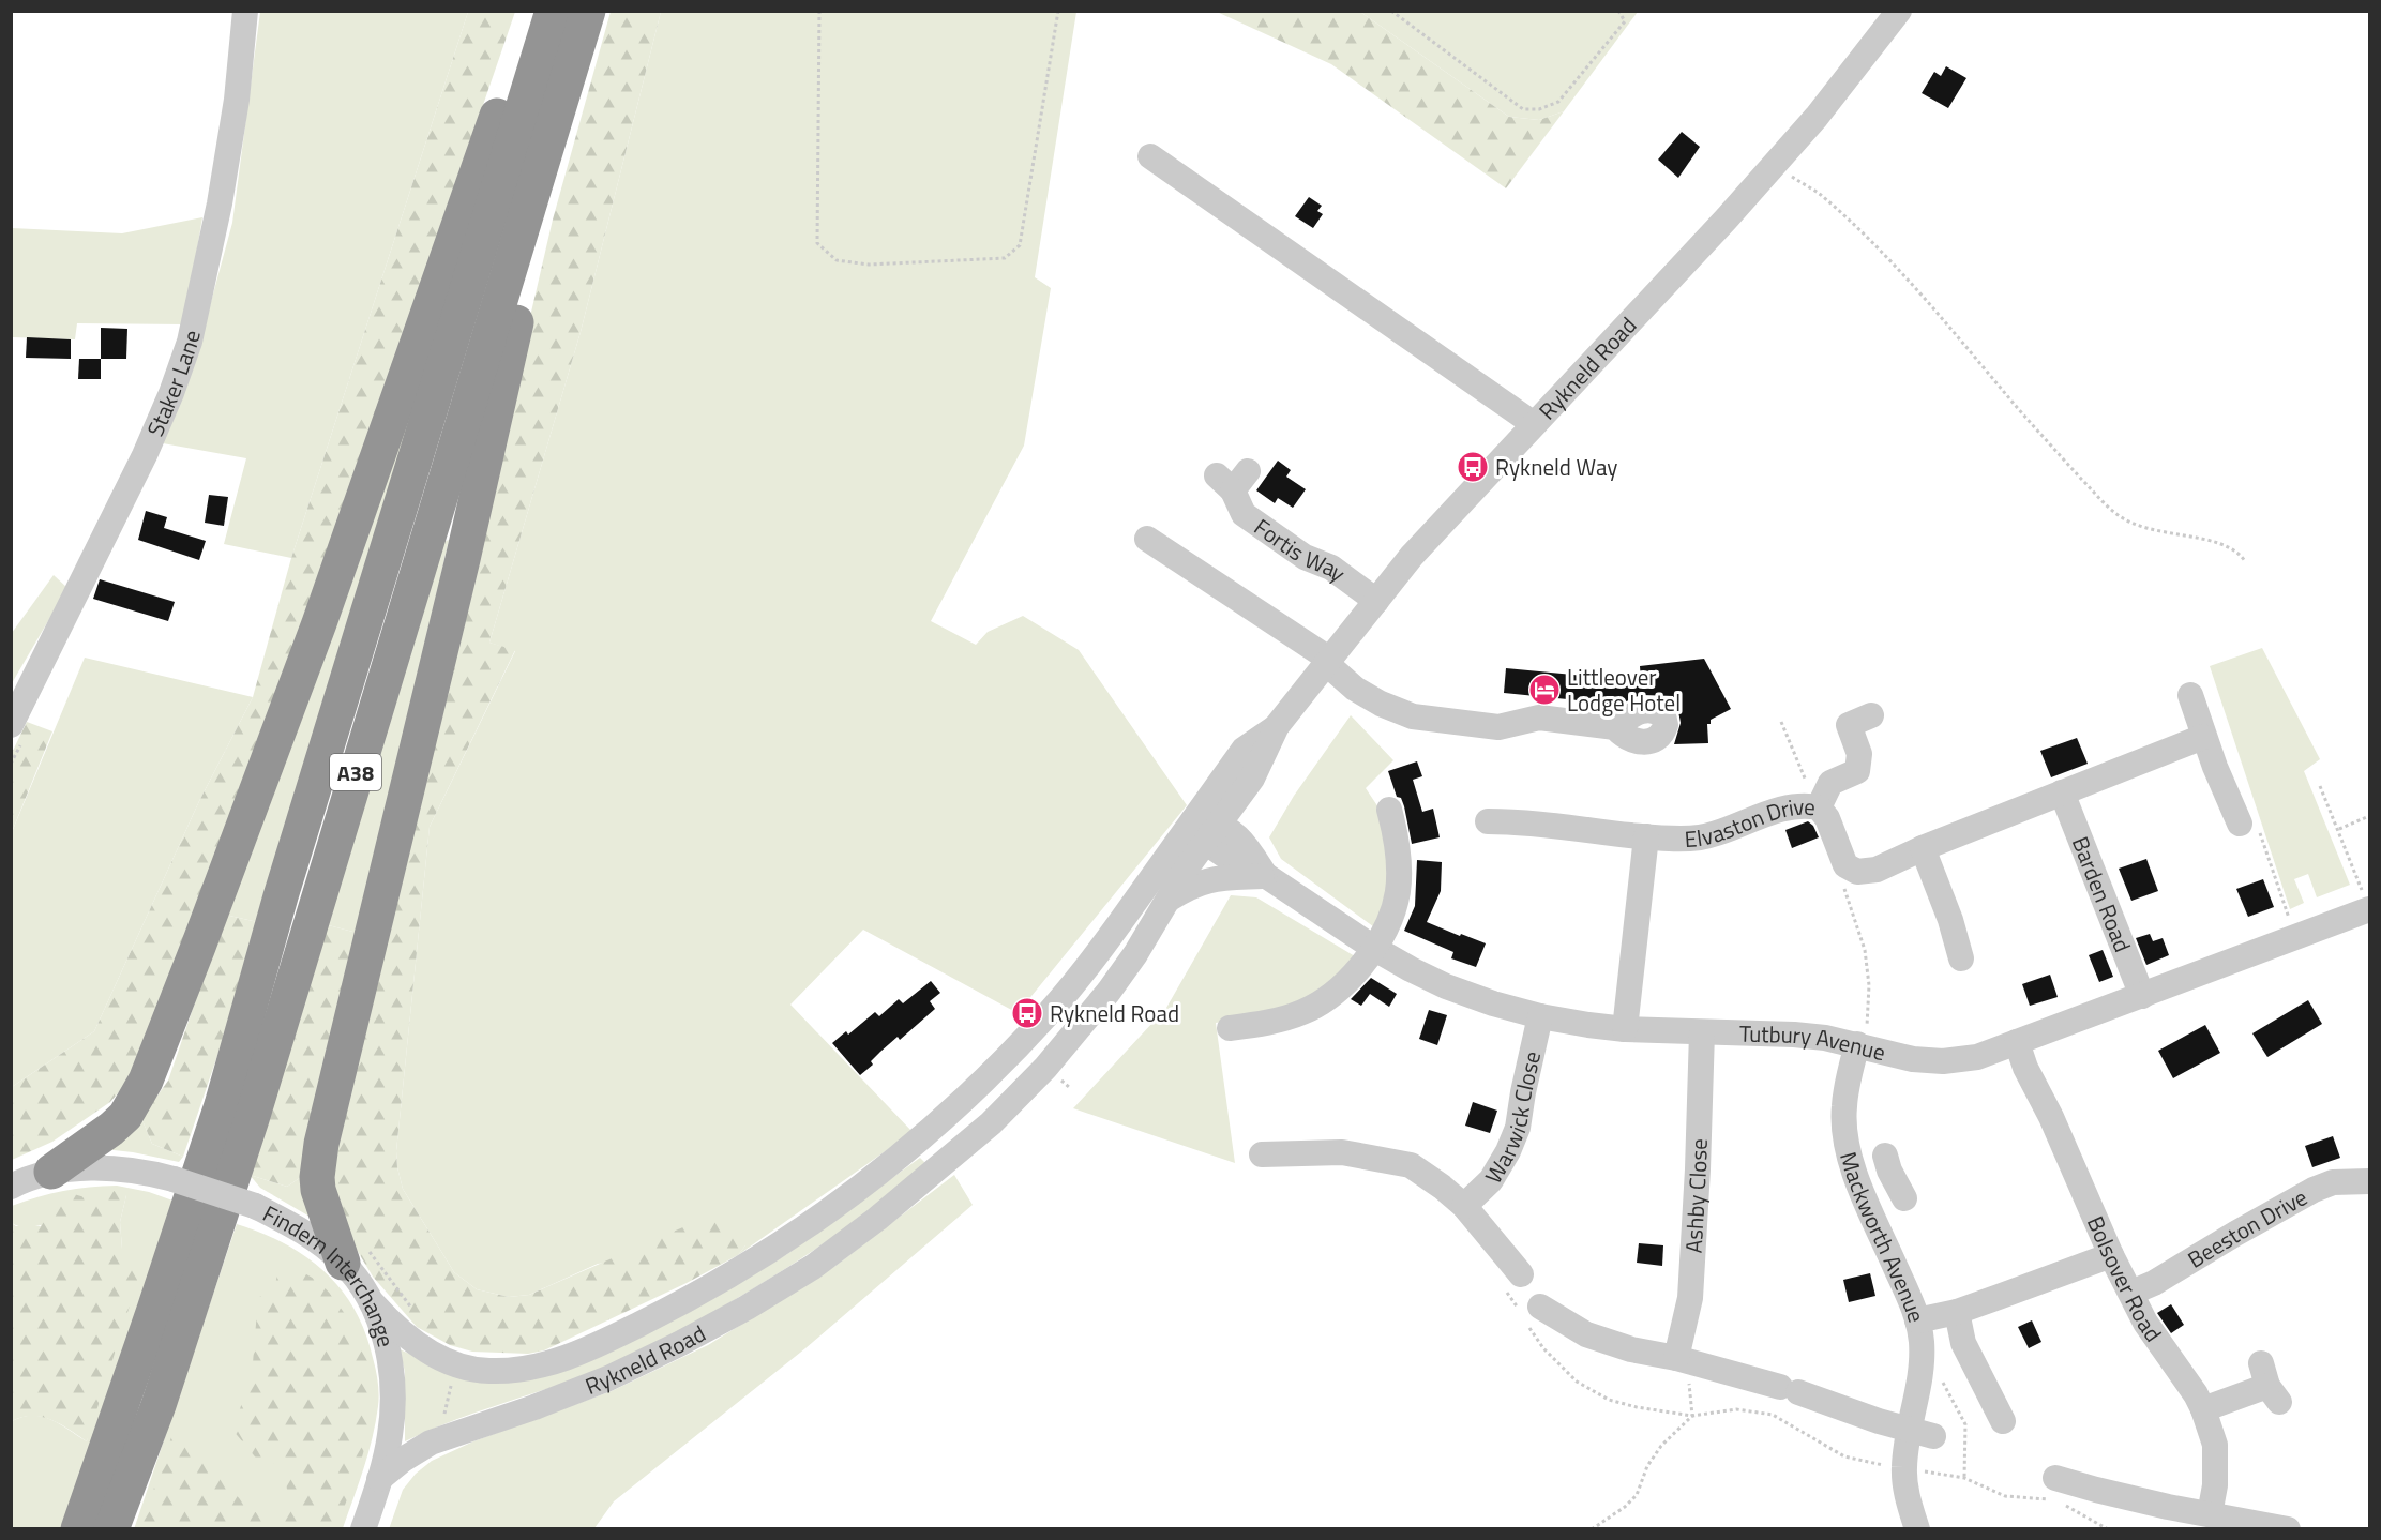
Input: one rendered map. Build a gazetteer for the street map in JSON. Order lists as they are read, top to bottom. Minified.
{"streets":{"highway":["A38"],"street":["Rykneld Road","Staker Lane","Fortis Way","Elvaston Drive","Barden Road","Tutbury Avenue","Warwick Close","Ashby Close","Beeston Drive","Mackworth Avenue","Bolsover Road","Findern Interchange"]},"crossings":[["Rykneld Road","Fortis Way"],["Rykneld Road","Tutbury Avenue"],["Rykneld Road","Findern Interchange"],["Elvaston Drive","Barden Road"],["Elvaston Drive","Tutbury Avenue"],["Barden Road","Tutbury Avenue"],["Tutbury Avenue","Warwick Close"],["Tutbury Avenue","Ashby Close"],["Tutbury Avenue","Mackworth Avenue"],["Tutbury Avenue","Bolsover Road"],["Beeston Drive","Bolsover Road"]],"places":{"bus stop":["Rykneld Way","Rykneld Road"],"hotel":["Littleover Lodge Hotel"]}}
